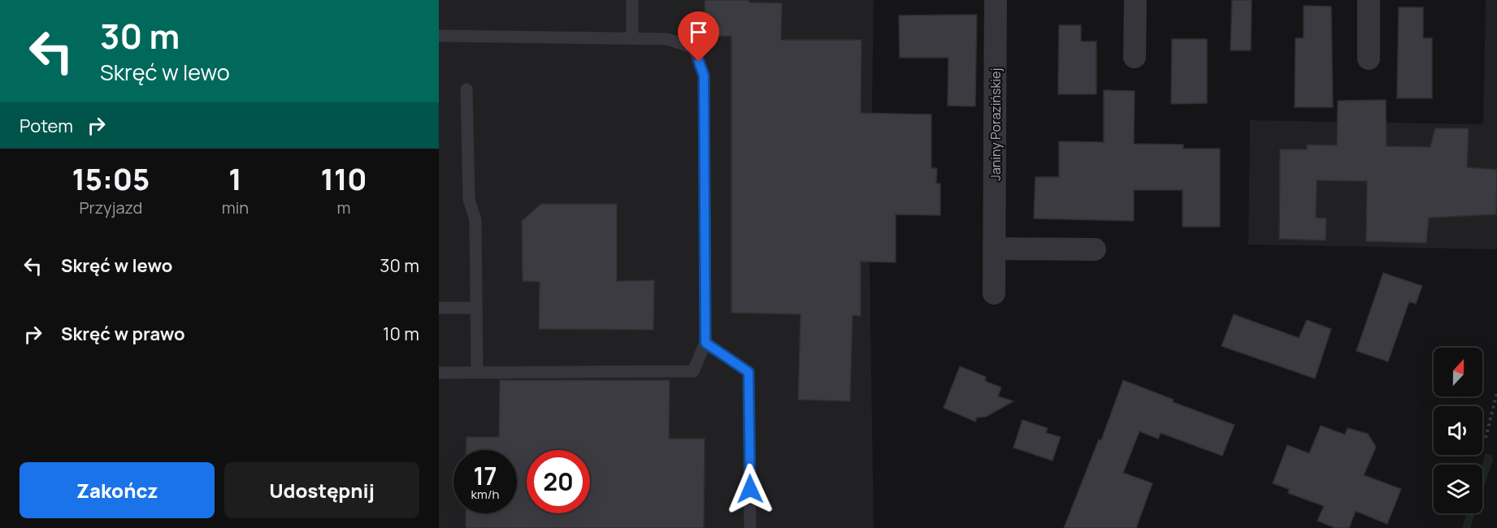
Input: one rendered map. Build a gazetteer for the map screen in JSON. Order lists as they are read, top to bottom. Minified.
{"streets":{"street":["Janiny Porazińskiej"]},"north":"top","page":{"turn":["30 m","Skręć w lewo"],"then":"Potem","eta":["15:05","Przyjazd","1","min","110","m"],"list":[{"name":"Skręć w lewo","value":"30 m"},{"name":"Skręć w prawo","value":"10 m"}],"speed":"17 km/h","limit":"20","buttons":["Zakończ","Udostępnij"]}}
